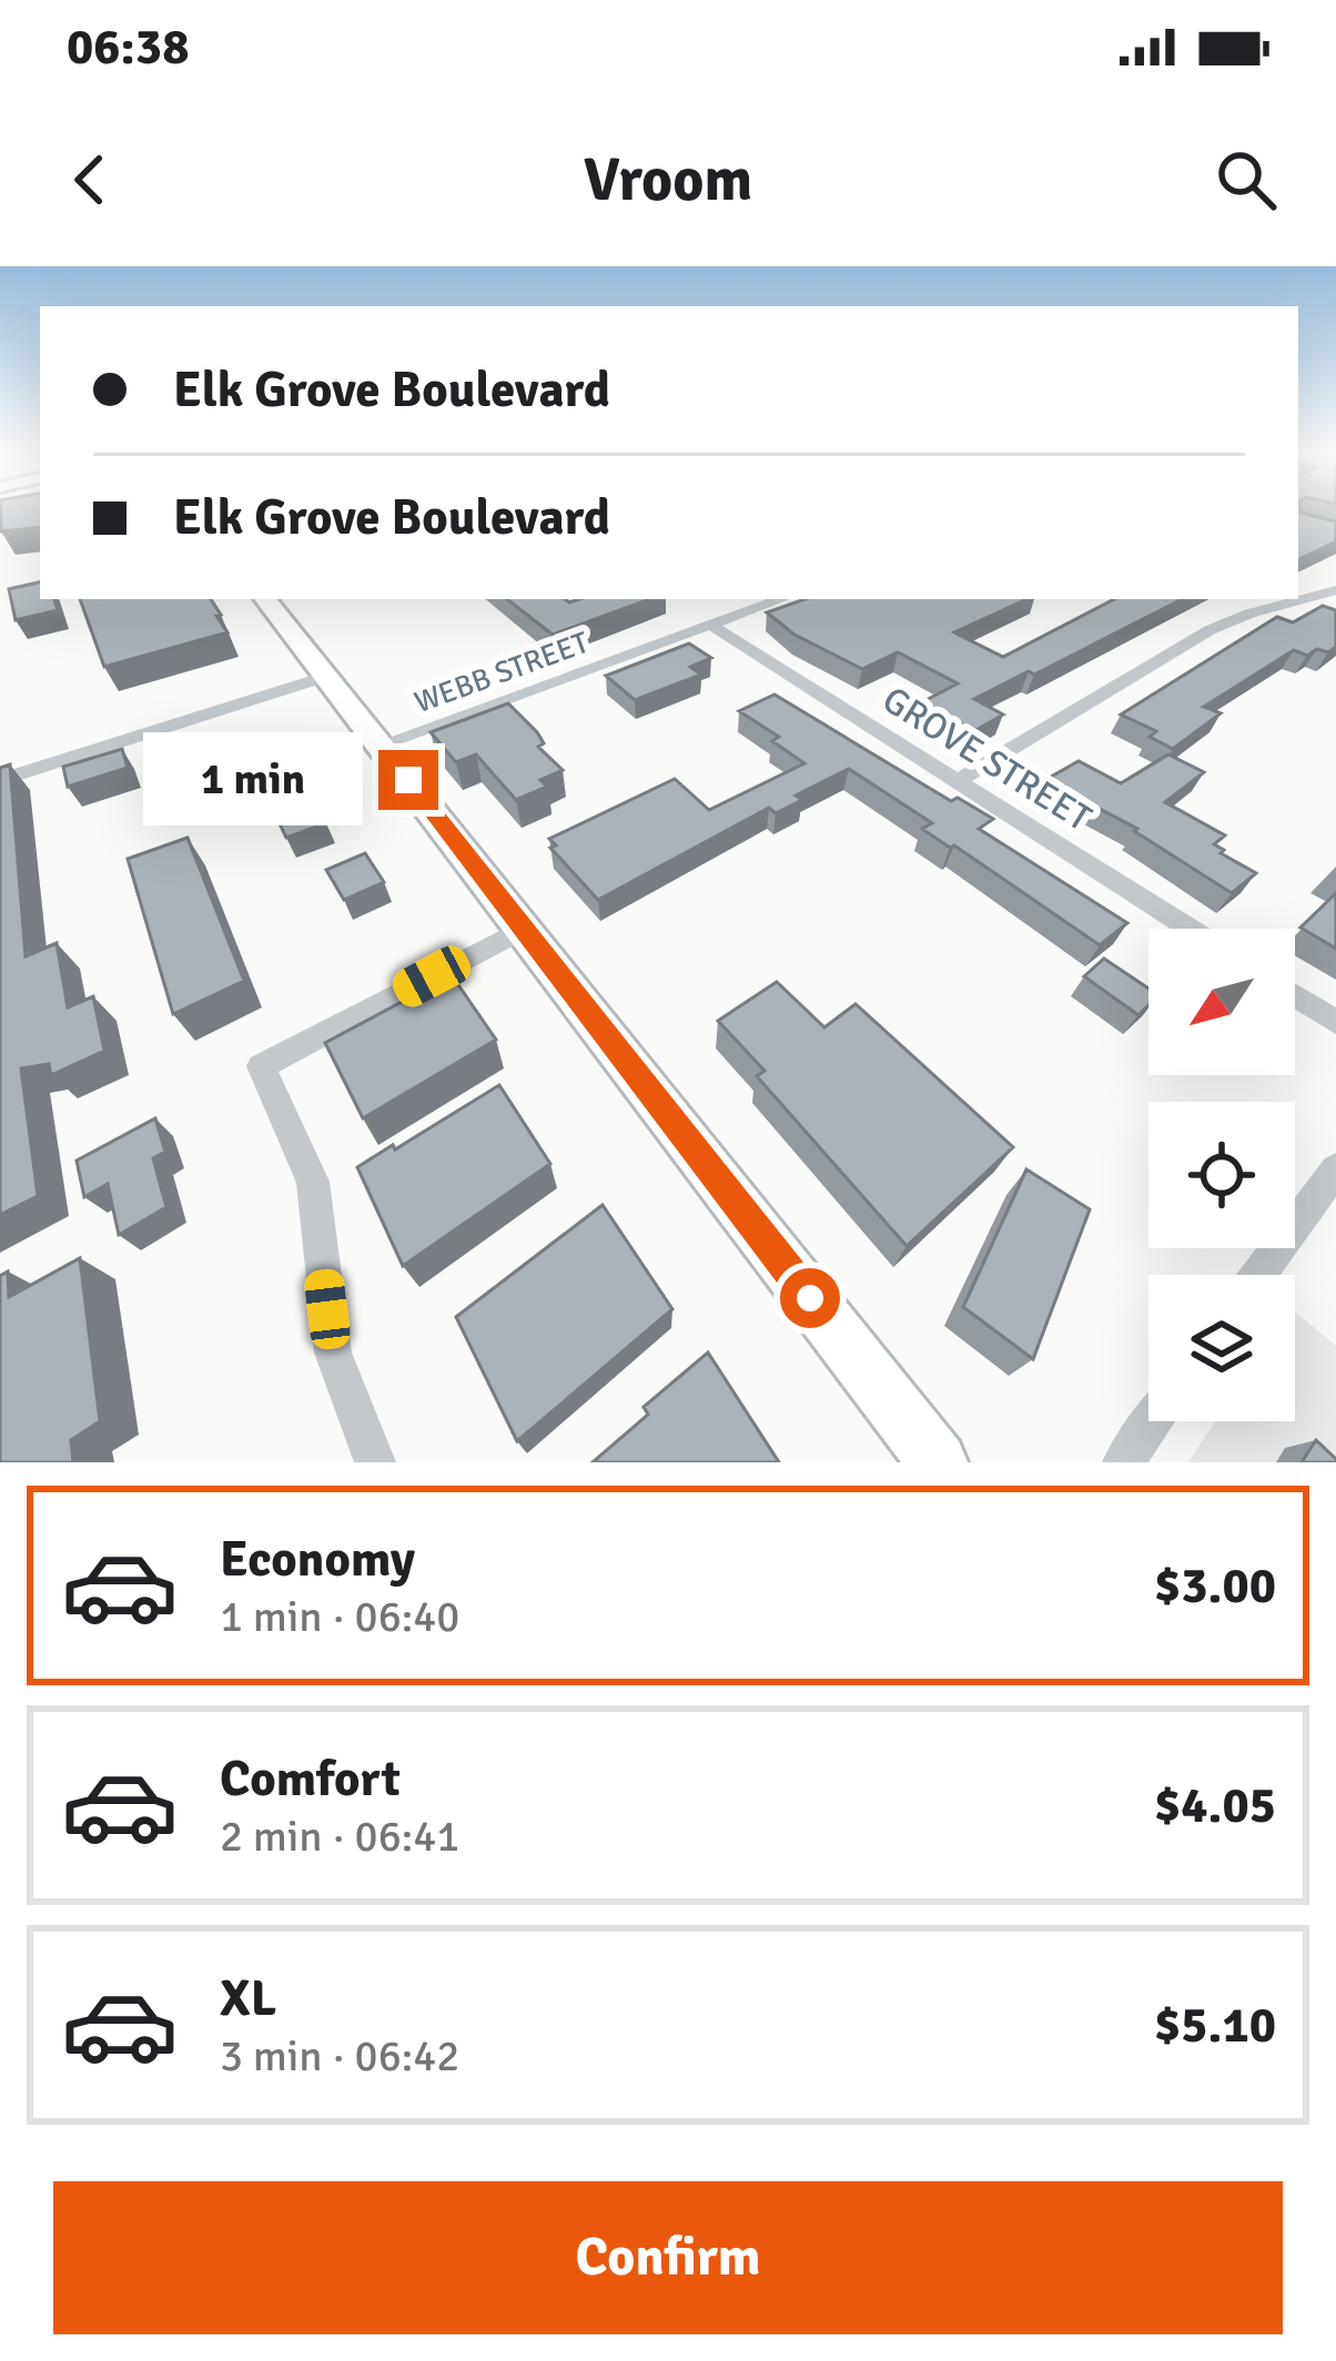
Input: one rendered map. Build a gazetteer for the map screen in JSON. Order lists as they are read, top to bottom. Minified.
{"streets":{"street":["WEBB STREET","GROVE STREET"]},"crossings":[["WEBB STREET","GROVE STREET"]],"north":"bottom left","page":{"status":"06:38","header":"Vroom","banner":["Elk Grove Boulevard","Elk Grove Boulevard"],"bubble":"1 min","list":[{"name":"Economy","note":"1 min · 06:40","value":"$3.00"},{"name":"Comfort","note":"2 min · 06:41","value":"$4.05"},{"name":"XL","note":"3 min · 06:42","value":"$5.10"}],"buttons":"Confirm"}}
